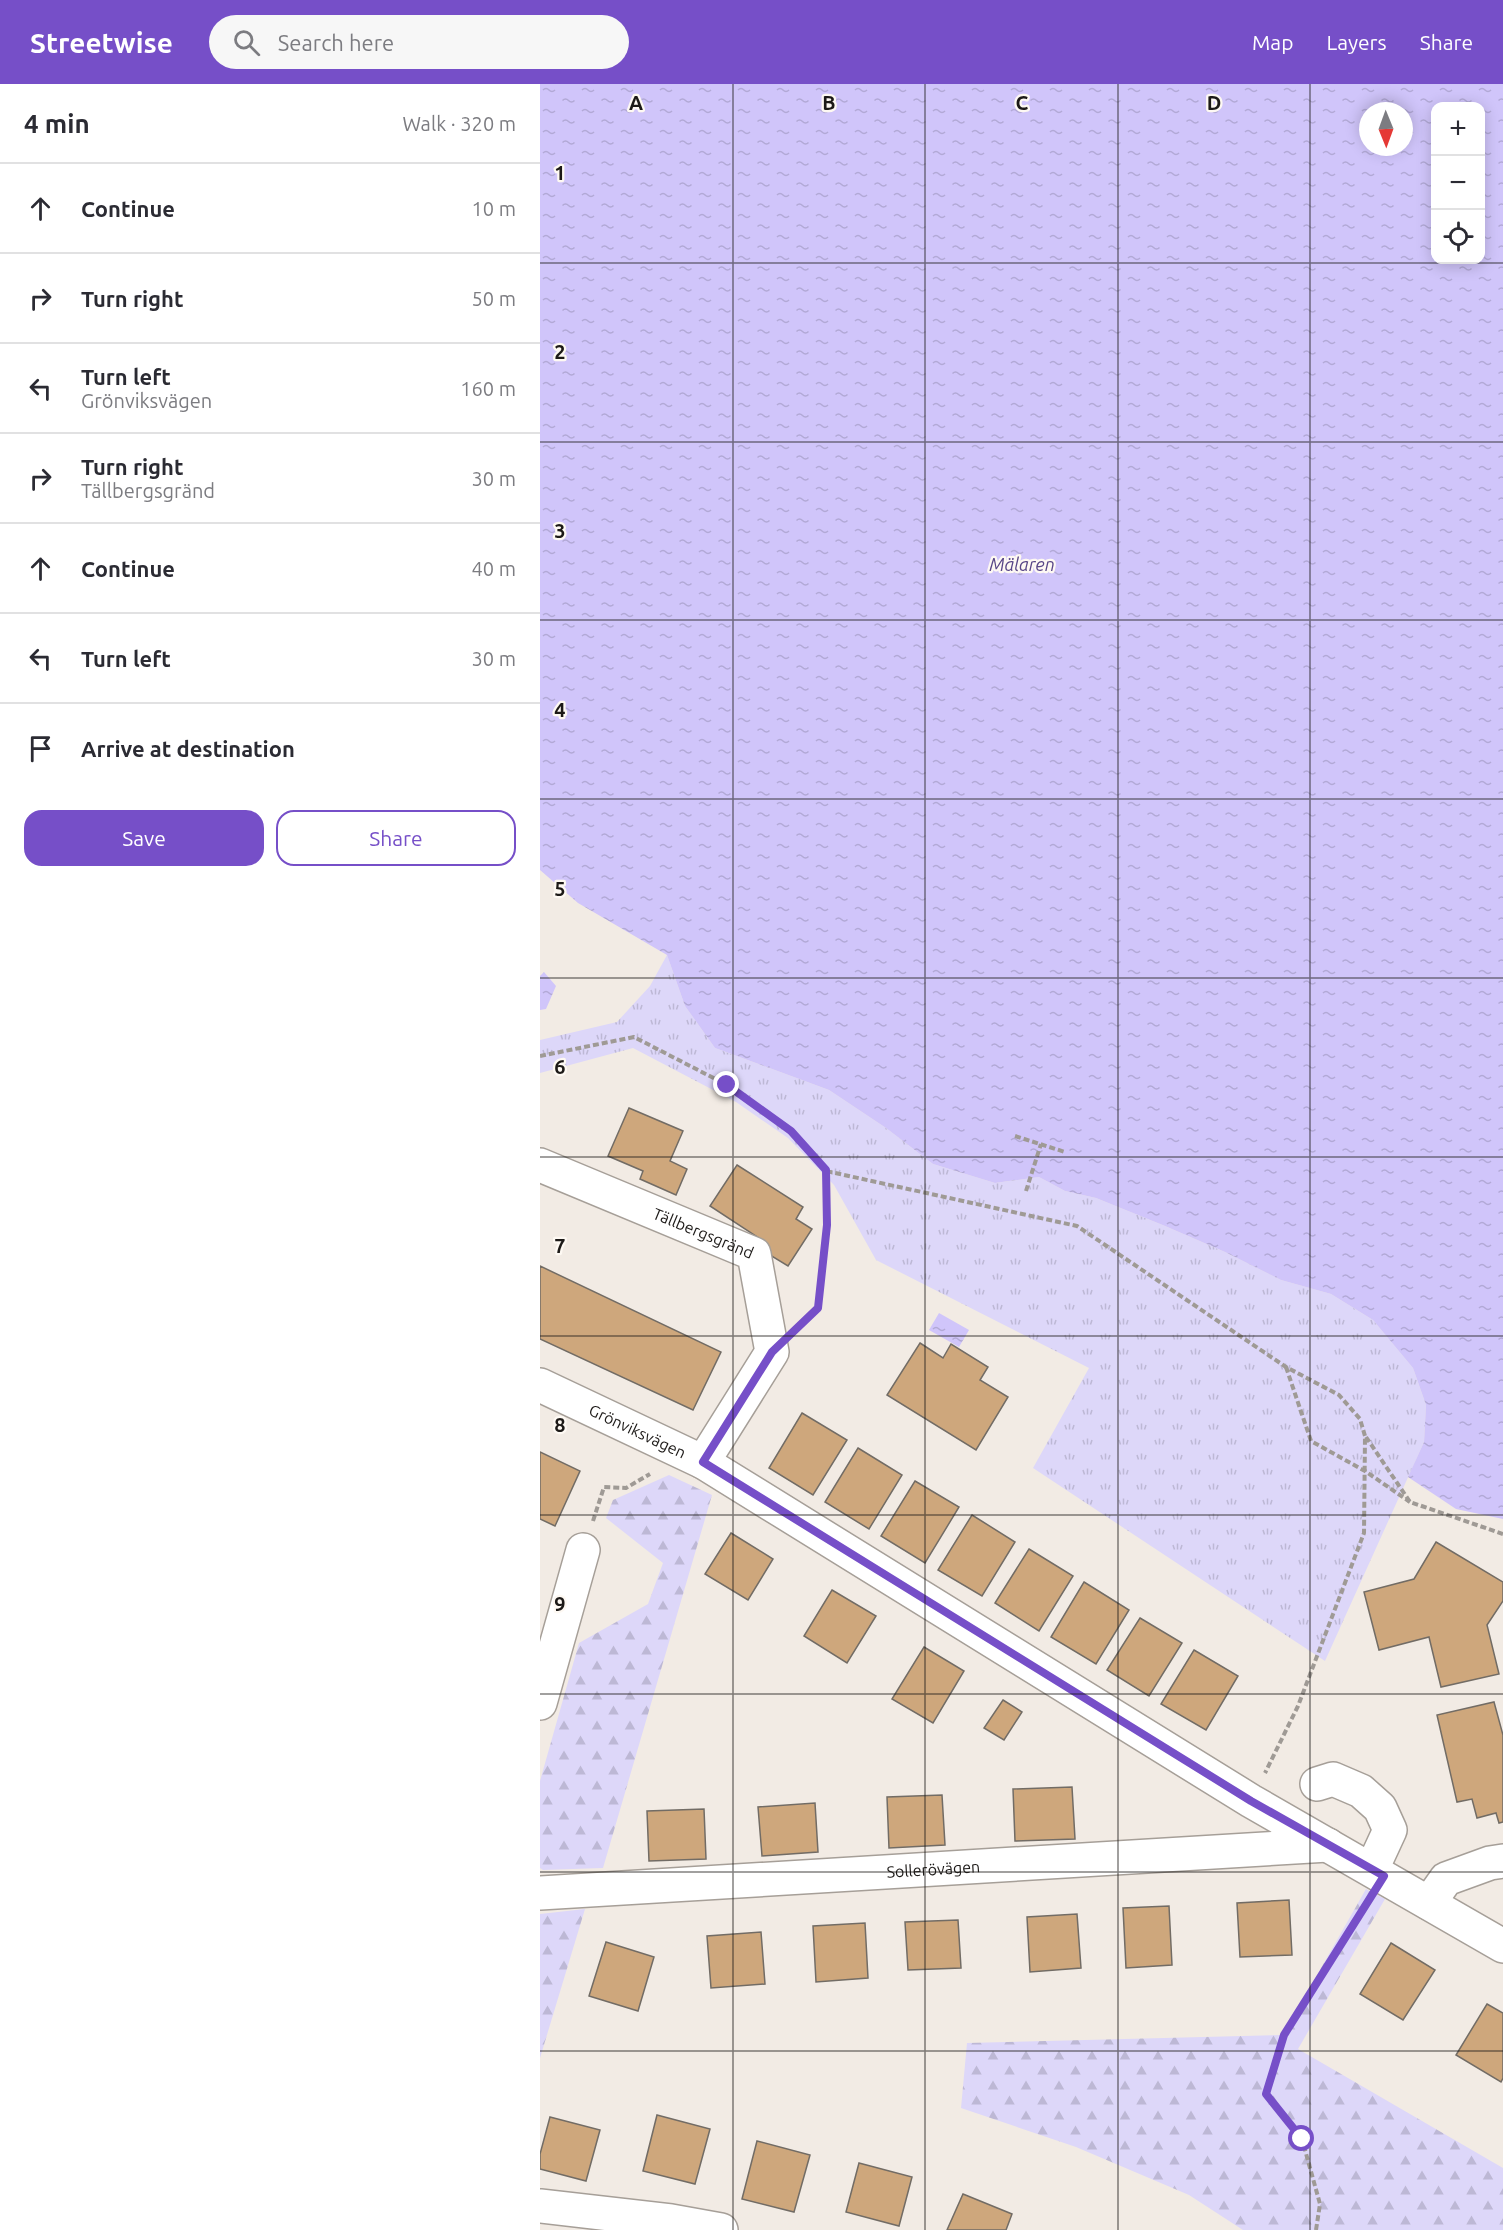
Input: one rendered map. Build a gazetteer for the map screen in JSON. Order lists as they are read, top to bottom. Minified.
{"streets":{"street":["Tällbergsgränd","Grönviksvägen","Sollerövägen"]},"crossings":[["Grönviksvägen","Sollerövägen"]],"water":["Mälaren"],"north":"bottom","page":{"header":"Streetwise","search":"Search here","nav":["Map","Layers","Share"],"heading":["4 min","Walk · 320 m"],"map_buttons":["+","−"],"list":[["Continue","10 m"],["Turn right","50 m"],["Turn left","Grönviksvägen","160 m"],["Turn right","Tällbergsgränd","30 m"],["Continue","40 m"],["Turn left","30 m"],"Arrive at destination"],"buttons":["Save","Share"]},"grid":{"columns":["A","B","C","D"],"rows":["1","2","3","4","5","6","7","8","9"]}}
